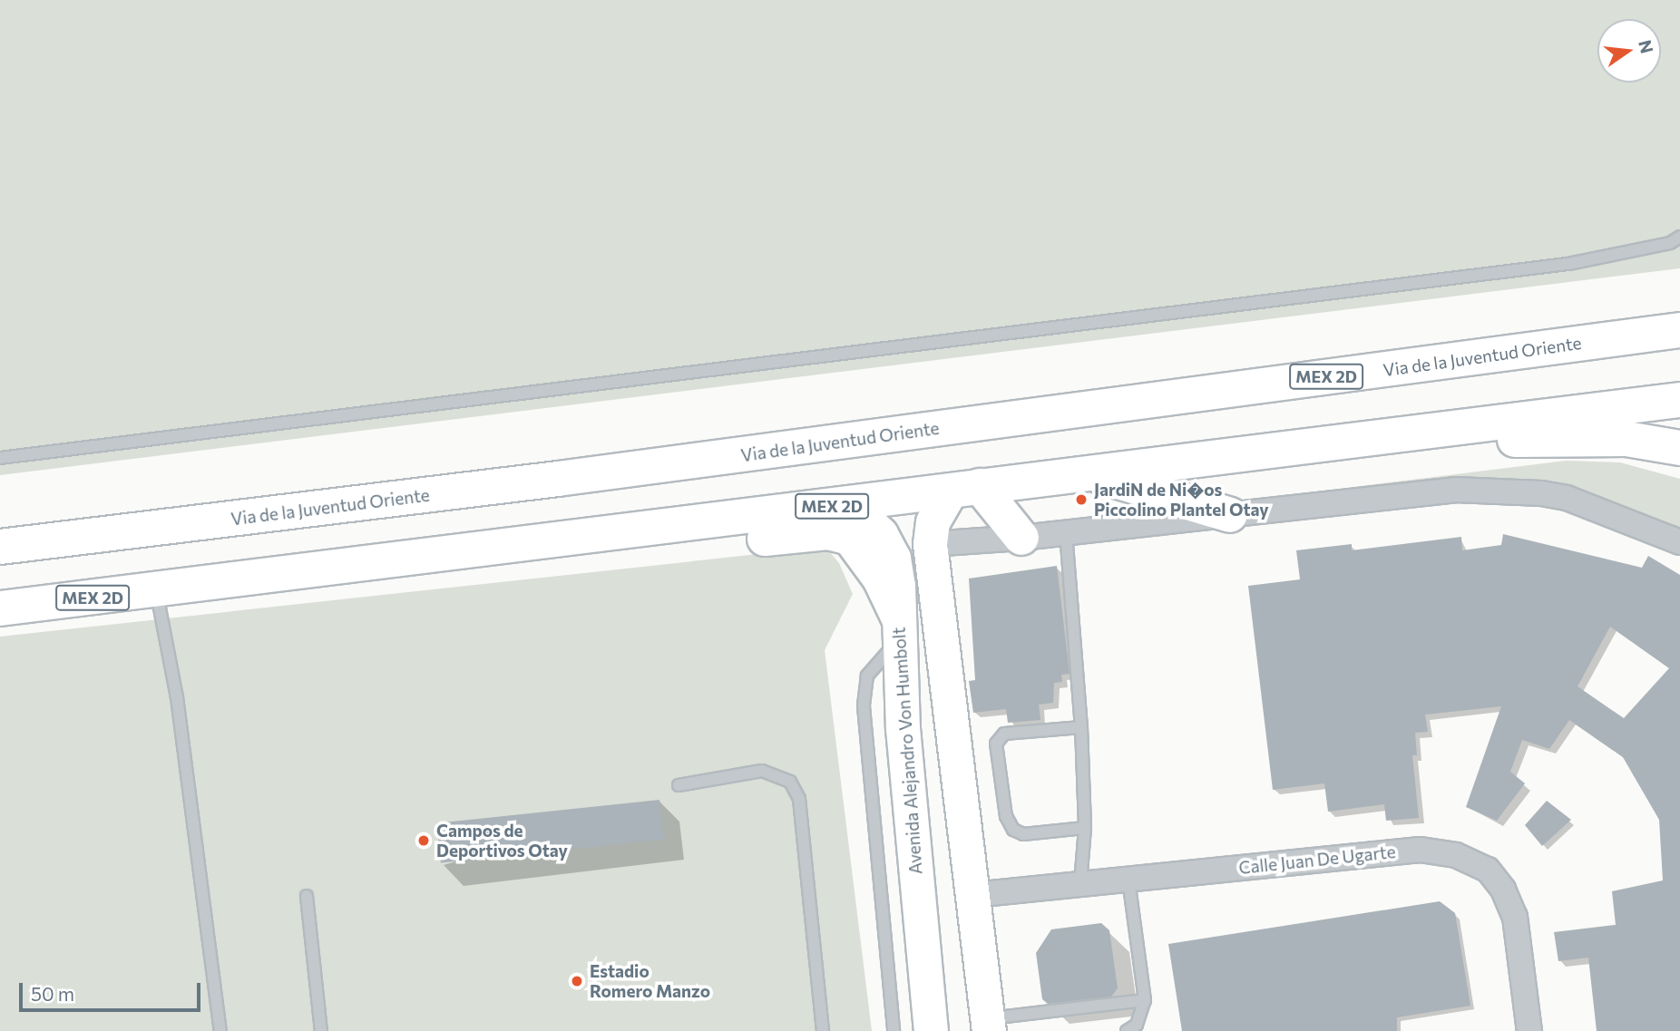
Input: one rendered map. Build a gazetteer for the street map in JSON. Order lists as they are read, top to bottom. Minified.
{"streets":{"highway":["Via de la Juventud Oriente","MEX 2D"],"main road":["Avenida Alejandro Von Humbolt"],"street":["Calle Juan De Ugarte"]},"crossings":[["MEX 2D","Avenida Alejandro Von Humbolt"]],"places":["JardiN de Ni�os Piccolino Plantel Otay","Campos de Deportivos Otay","Estadio Romero Manzo"],"scale_bar":"50 m","north":"right"}
